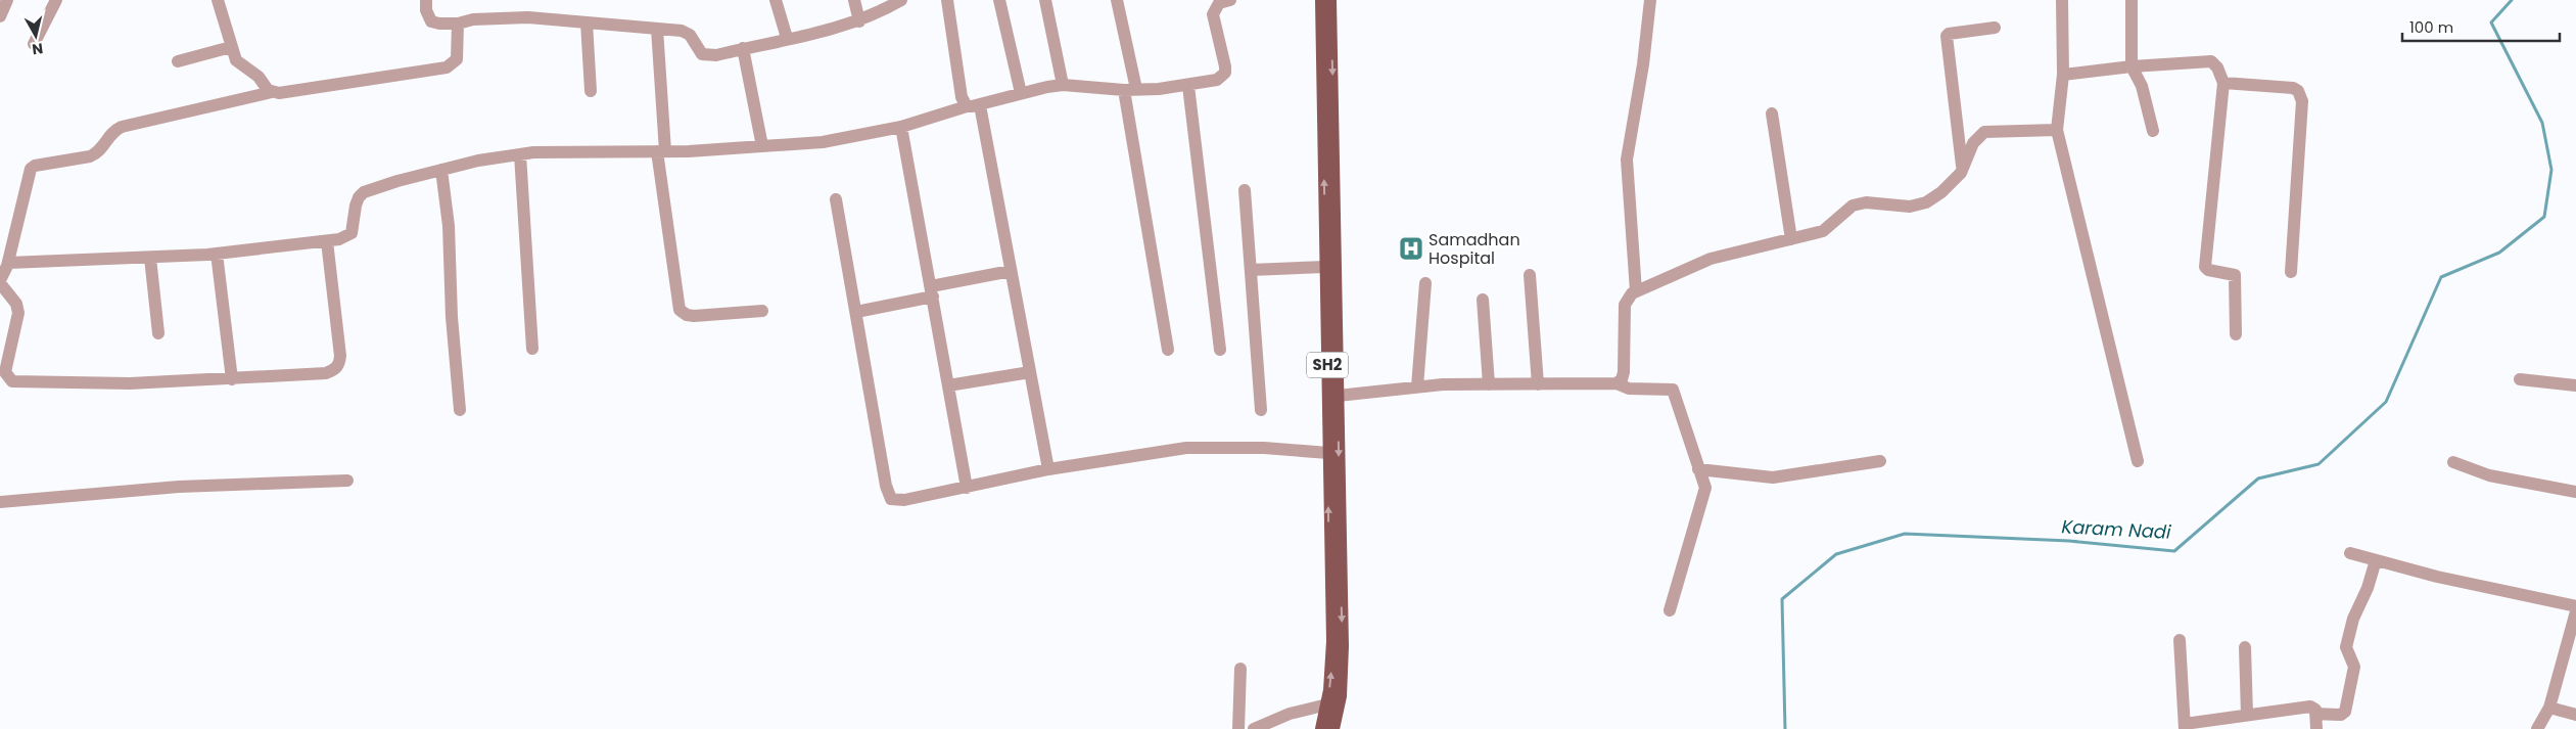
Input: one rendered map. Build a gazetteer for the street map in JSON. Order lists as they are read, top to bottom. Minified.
{"streets":{"main road":["SH2"]},"water":["Karam Nadi"],"places":{"hospital":["Samadhan Hospital"]},"scale_bar":"100 m","north":"bottom"}
